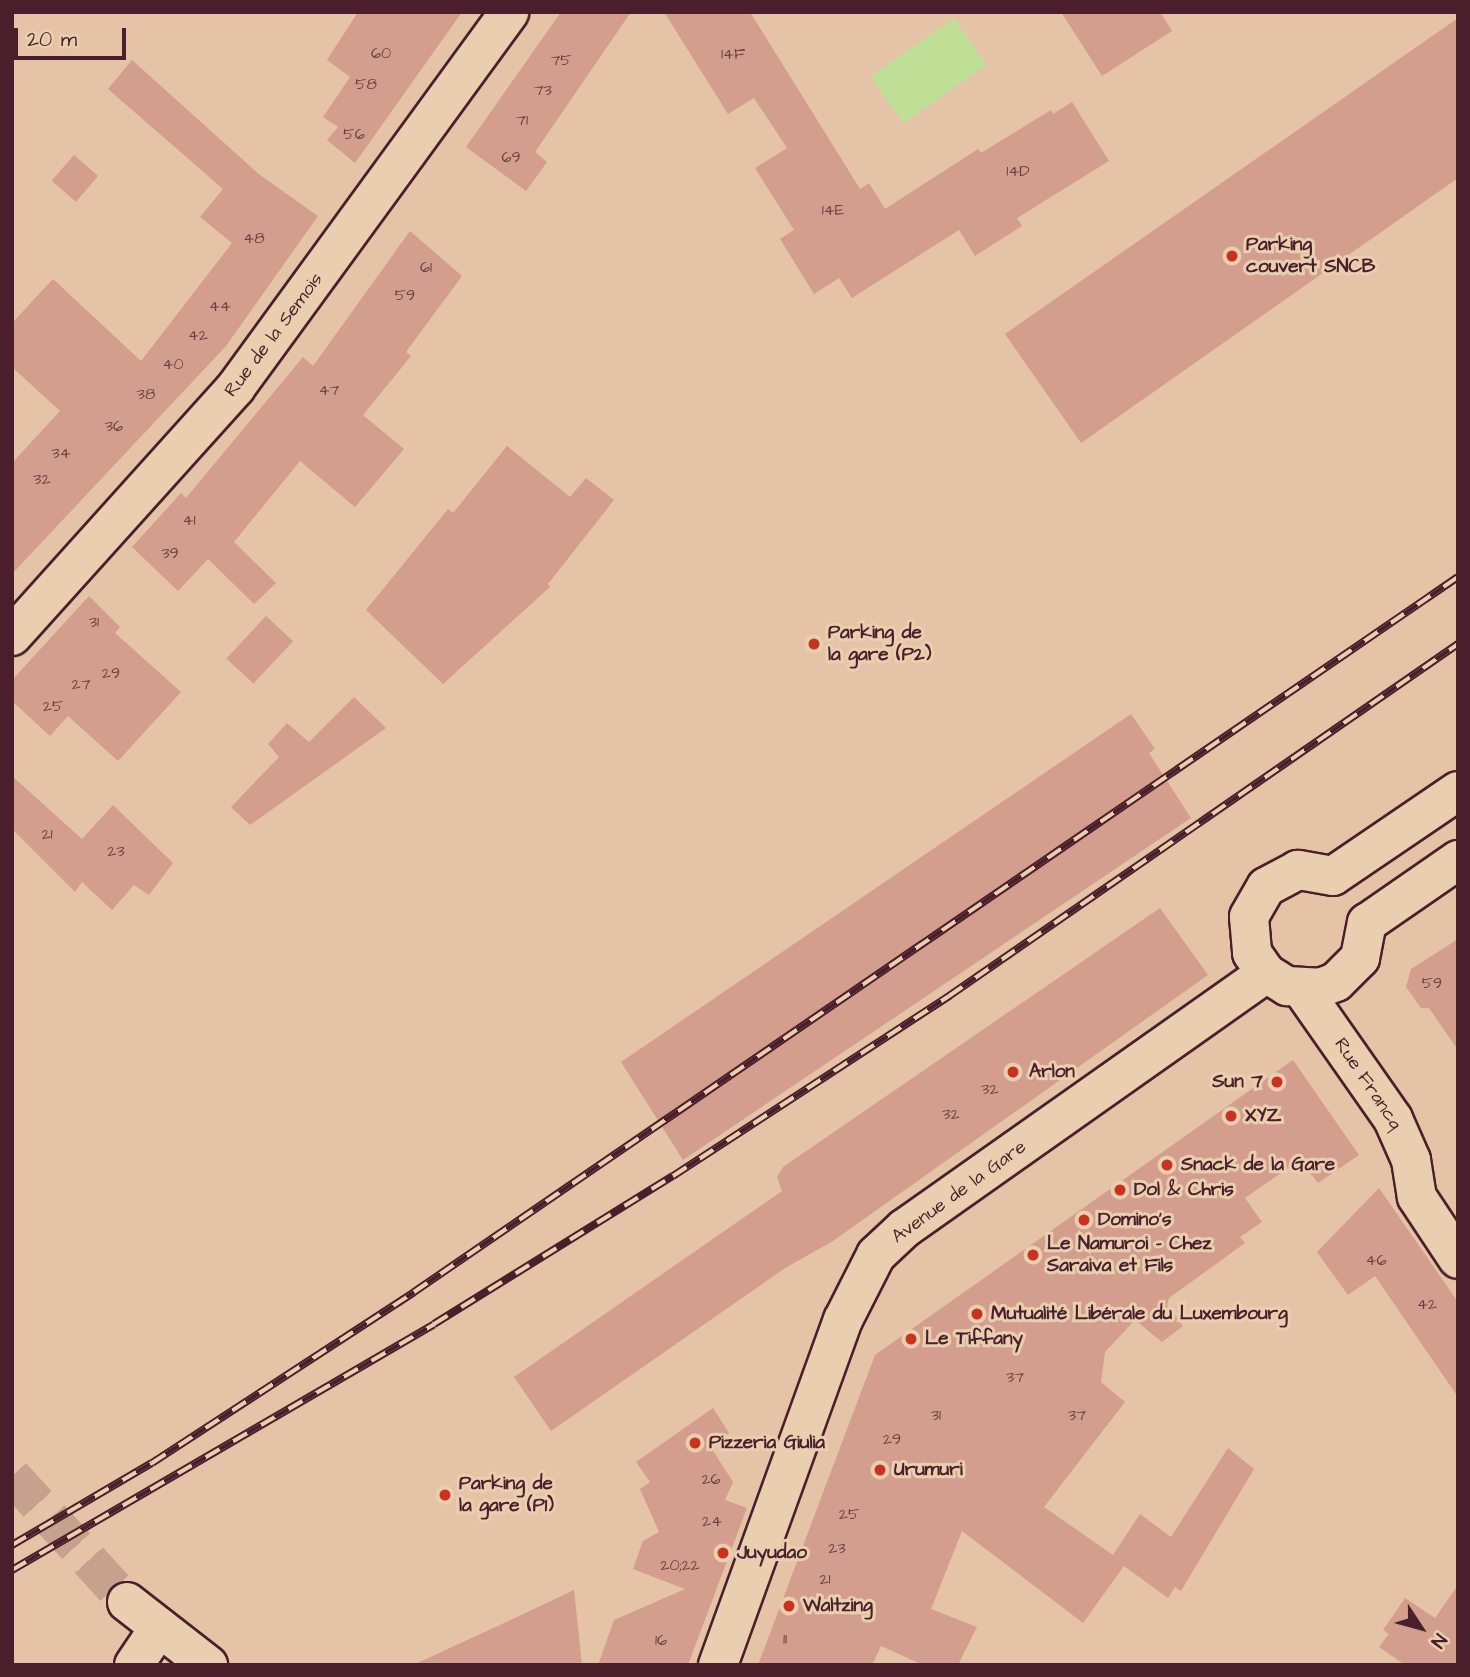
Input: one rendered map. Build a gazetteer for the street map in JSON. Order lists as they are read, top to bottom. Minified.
{"streets":{"main road":["Rue de la Semois","Rue Francq","Avenue de la Gare"]},"places":["Parking couvert SNCB","Parking de la gare (P2)","Arlon","Sun 7","XYZ","Snack de la Gare","Dol & Chris","Domino's","Le Namuroi - Chez Saraiva et Fils","Mutualité Libérale du Luxembourg","Le Tiffany","Pizzeria Giulia","Urumuri","Parking de la gare (P1)","Juyudao","Waltzing"],"house_numbers":["60","14F","75","58","73","71","56","69","14D","14E","48","61","59","44","42","40","47","38","36","34","32","41","39","31","29","27","25","21","23","59","32","32","46","42","37","31","37","29","26","25","24","23","20;22","21","11","16"],"scale_bar":"20 m","north":"bottom right"}
